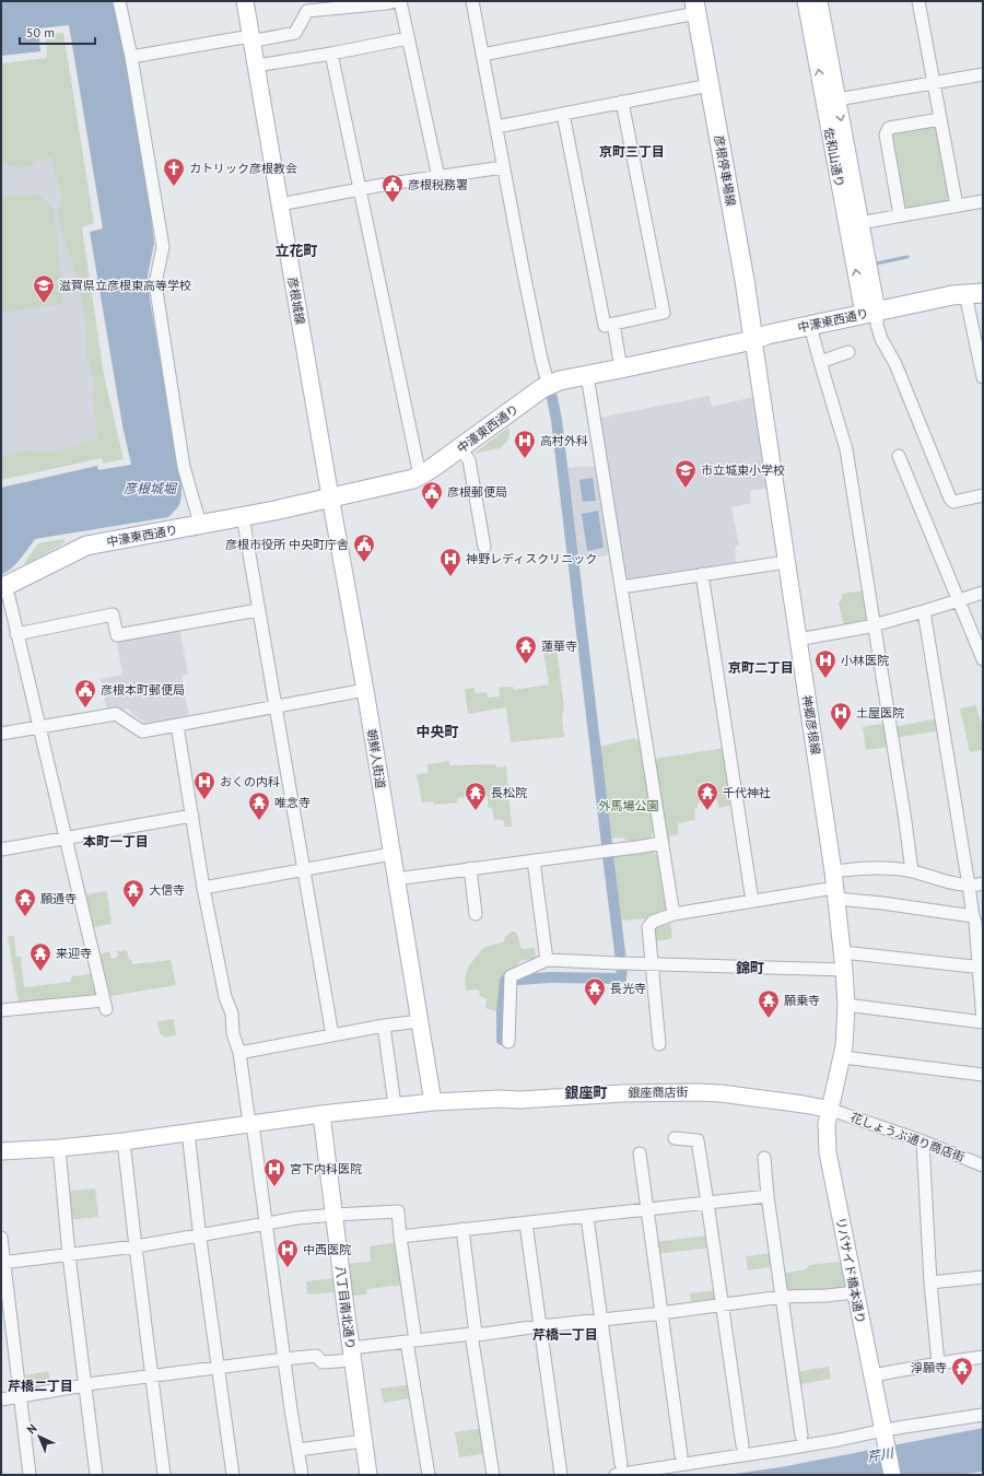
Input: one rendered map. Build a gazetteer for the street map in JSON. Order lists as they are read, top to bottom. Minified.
{"streets":{"main road":["彦根停車場線","中濠東西通り"],"street":["佐和山通り","彦根城線","神郷彦根線","朝鮮人街道","銀座商店街","花しょうぶ通り商店街","リバサイド橋本通り","八丁目南北通り"]},"crossings":[["佐和山通り","中濠東西通り"],["彦根停車場線","中濠東西通り"],["彦根停車場線","神郷彦根線"],["彦根城線","中濠東西通り"],["彦根城線","朝鮮人街道"],["中濠東西通り","神郷彦根線"],["中濠東西通り","朝鮮人街道"],["神郷彦根線","銀座商店街"],["神郷彦根線","花しょうぶ通り商店街"],["神郷彦根線","リバサイド橋本通り"],["朝鮮人街道","銀座商店街"],["銀座商店街","花しょうぶ通り商店街"],["銀座商店街","リバサイド橋本通り"],["銀座商店街","八丁目南北通り"],["花しょうぶ通り商店街","リバサイド橋本通り"]],"districts":["京町三丁目","立花町","京町二丁目","中央町","本町一丁目","錦町","銀座町","芹橋一丁目","芹橋二丁目"],"water":["彦根城堀","芹川"],"parks":["外馬場公園"],"places":{"church":["カトリック彦根教会"],"public building":["彦根税務署","彦根郵便局","彦根市役所 中央町庁舎","彦根本町郵便局"],"school or university":["滋賀県立彦根東高等学校","市立城東小学校"],"hospital":["高村外科","神野レディスクリニック","小林医院","土屋医院","おくの内科","宮下内科医院","中西医院"],"temple":["蓮華寺","長松院","千代神社","唯念寺","大信寺","願通寺","来迎寺","長光寺","願乗寺","淨願寺"]},"scale_bar":"50 m","north":"top left"}
